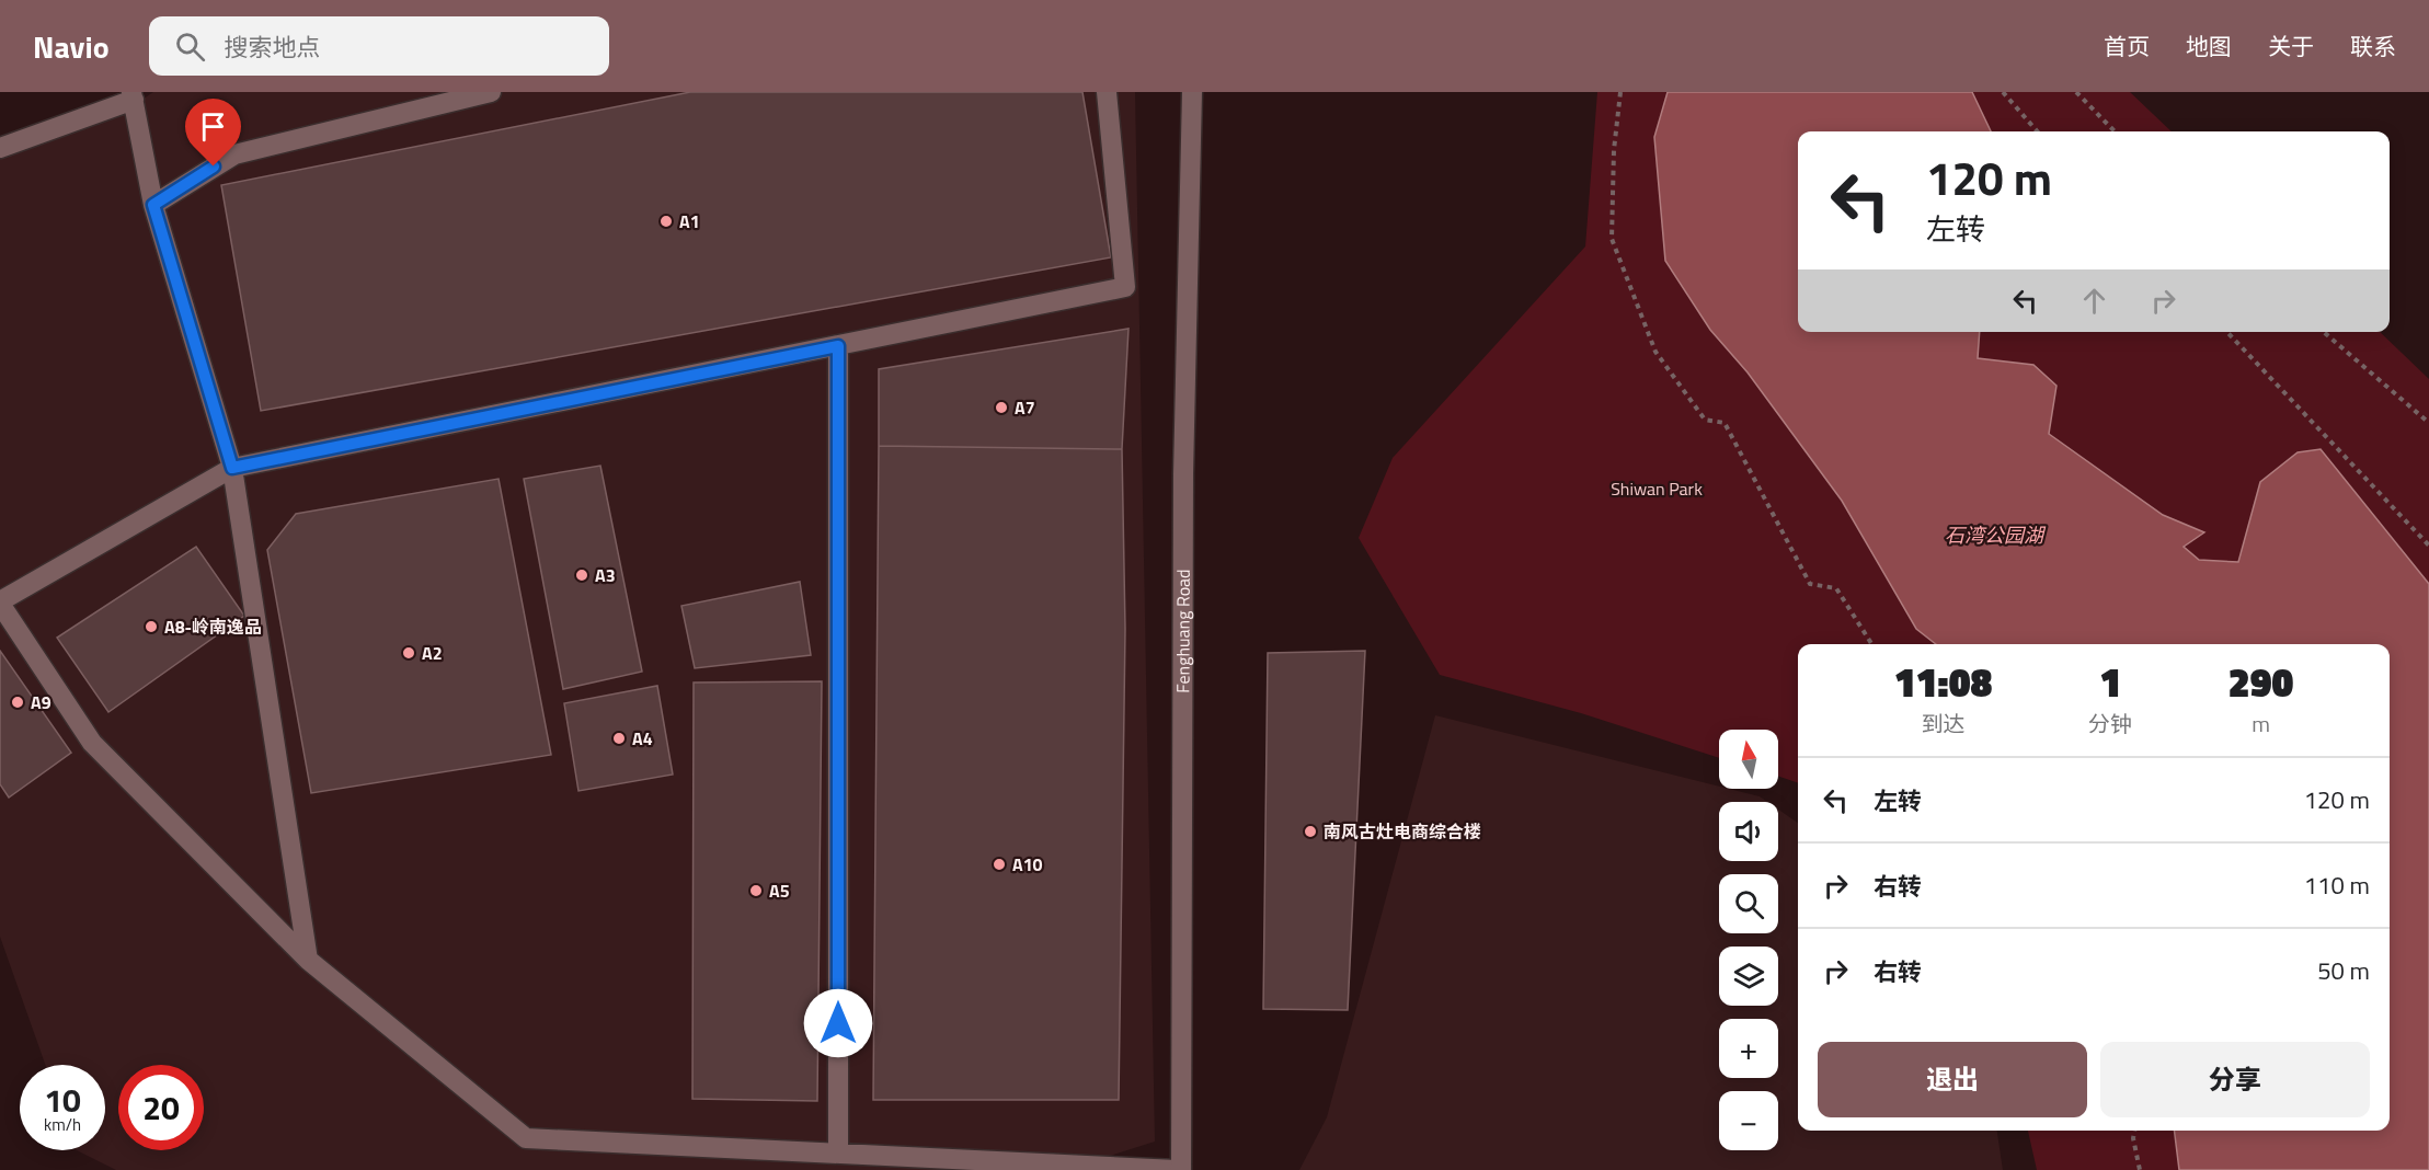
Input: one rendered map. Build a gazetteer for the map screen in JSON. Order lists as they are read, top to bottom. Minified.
{"streets":{"street":["Fenghuang Road"]},"water":["石湾公园湖"],"parks":["Shiwan Park"],"places":["A1","A7","A3","A8-岭南逸品","A2","A9","A4","南风古灶电商综合楼","A10","A5"],"north":"top","page":{"header":"Navio","search":"搜索地点","nav":["首页","地图","关于","联系"],"turn":["120 m","左转"],"eta":["11:08","到达","1","分钟","290","m"],"map_buttons":["+","−"],"list":[{"name":"左转","value":"120 m"},{"name":"右转","value":"110 m"},{"name":"右转","value":"50 m"}],"buttons":["退出","分享"],"speed":"10 km/h","limit":"20"}}
